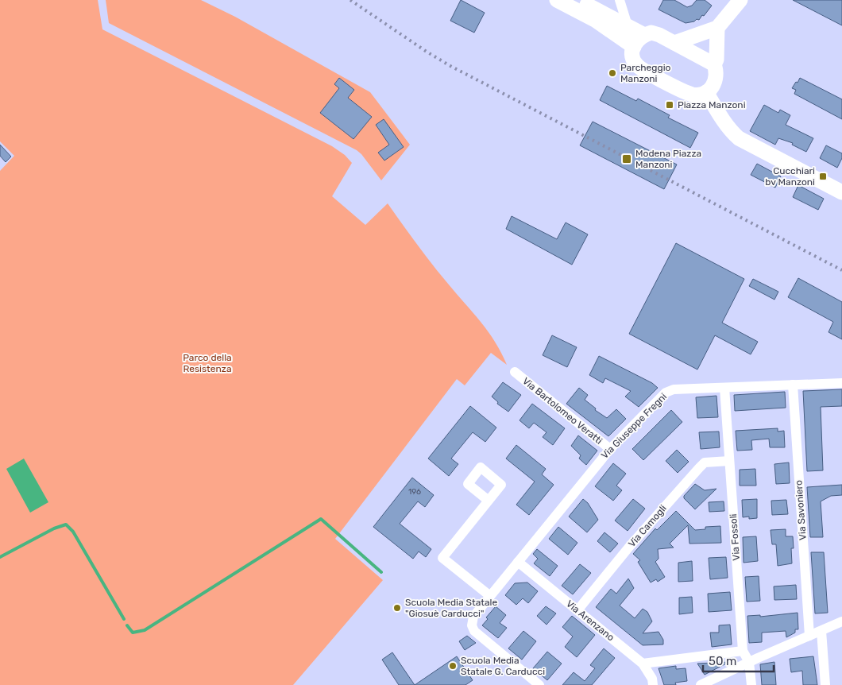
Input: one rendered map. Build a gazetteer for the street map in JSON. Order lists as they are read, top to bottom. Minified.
{"streets":{"street":["Via Bartolomeo Veratti","Via Giuseppe Fregni","Via Savoniero","Via Camogli","Via Fossoli","Via Arenzano"]},"crossings":[["Via Bartolomeo Veratti","Via Giuseppe Fregni"],["Via Giuseppe Fregni","Via Savoniero"],["Via Giuseppe Fregni","Via Fossoli"],["Via Giuseppe Fregni","Via Arenzano"],["Via Camogli","Via Fossoli"],["Via Camogli","Via Arenzano"]],"parks":["Parco della Resistenza"],"places":{"other":["Parcheggio Manzoni","Scuola Media Statale \"Giosuè Carducci\"","Scuola Media Statale G. Carducci"],"transit":["Piazza Manzoni","Modena Piazza Manzoni","Cucchiari bv Manzoni"]},"house_numbers":["196"],"scale_bar":"50 m"}
